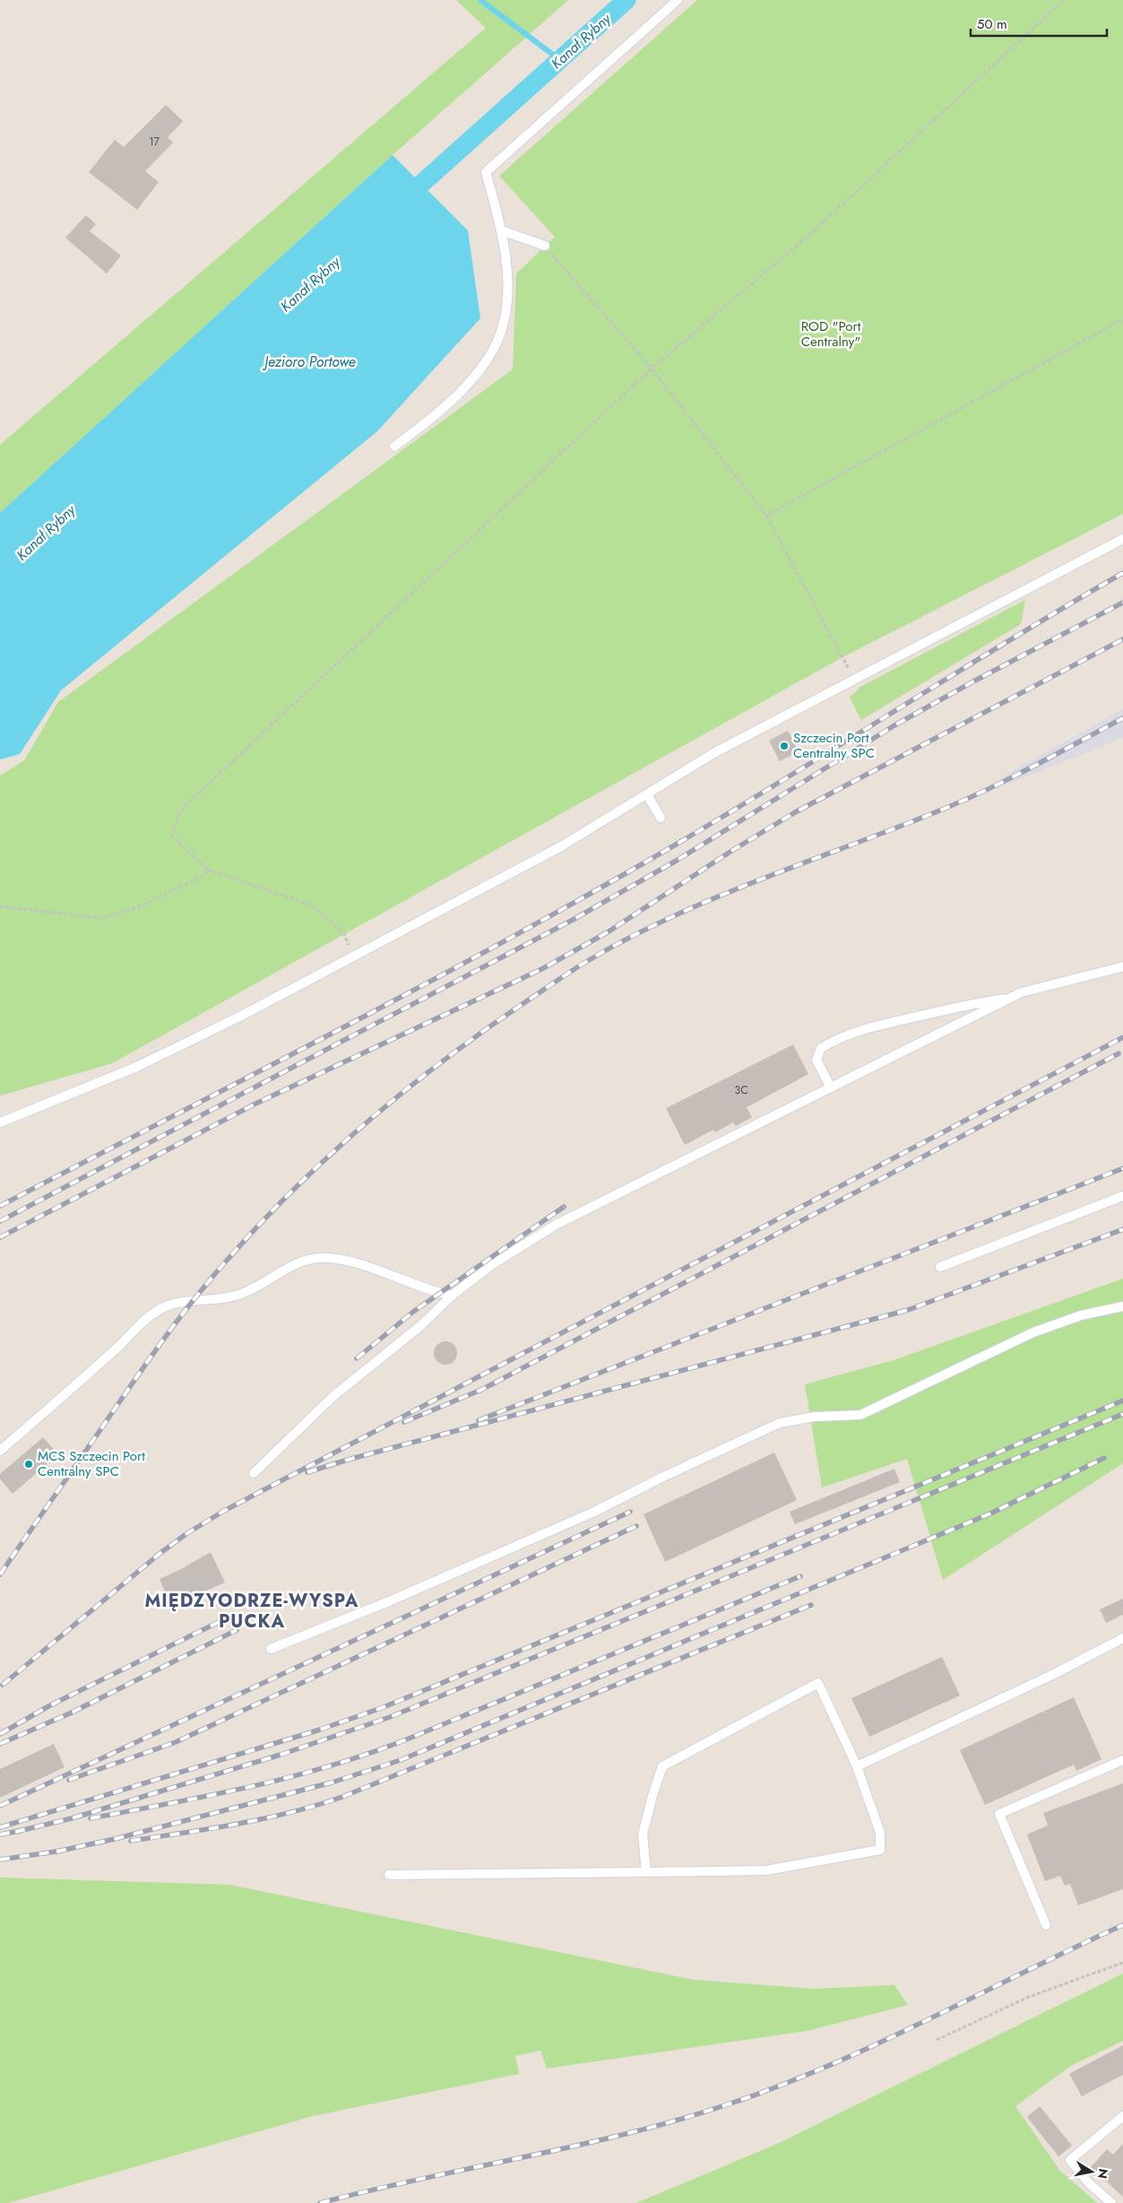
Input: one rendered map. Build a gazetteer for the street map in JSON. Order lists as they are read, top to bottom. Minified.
{"districts":["MIĘDZYODRZE-WYSPA PUCKA"],"water":["Kanał Rybny","Jezioro Portowe"],"parks":["ROD \"Port Centralny\""],"places":["Szczecin Port Centralny SPC","MCS Szczecin Port Centralny SPC"],"house_numbers":["17","3C"],"scale_bar":"50 m","north":"right"}
